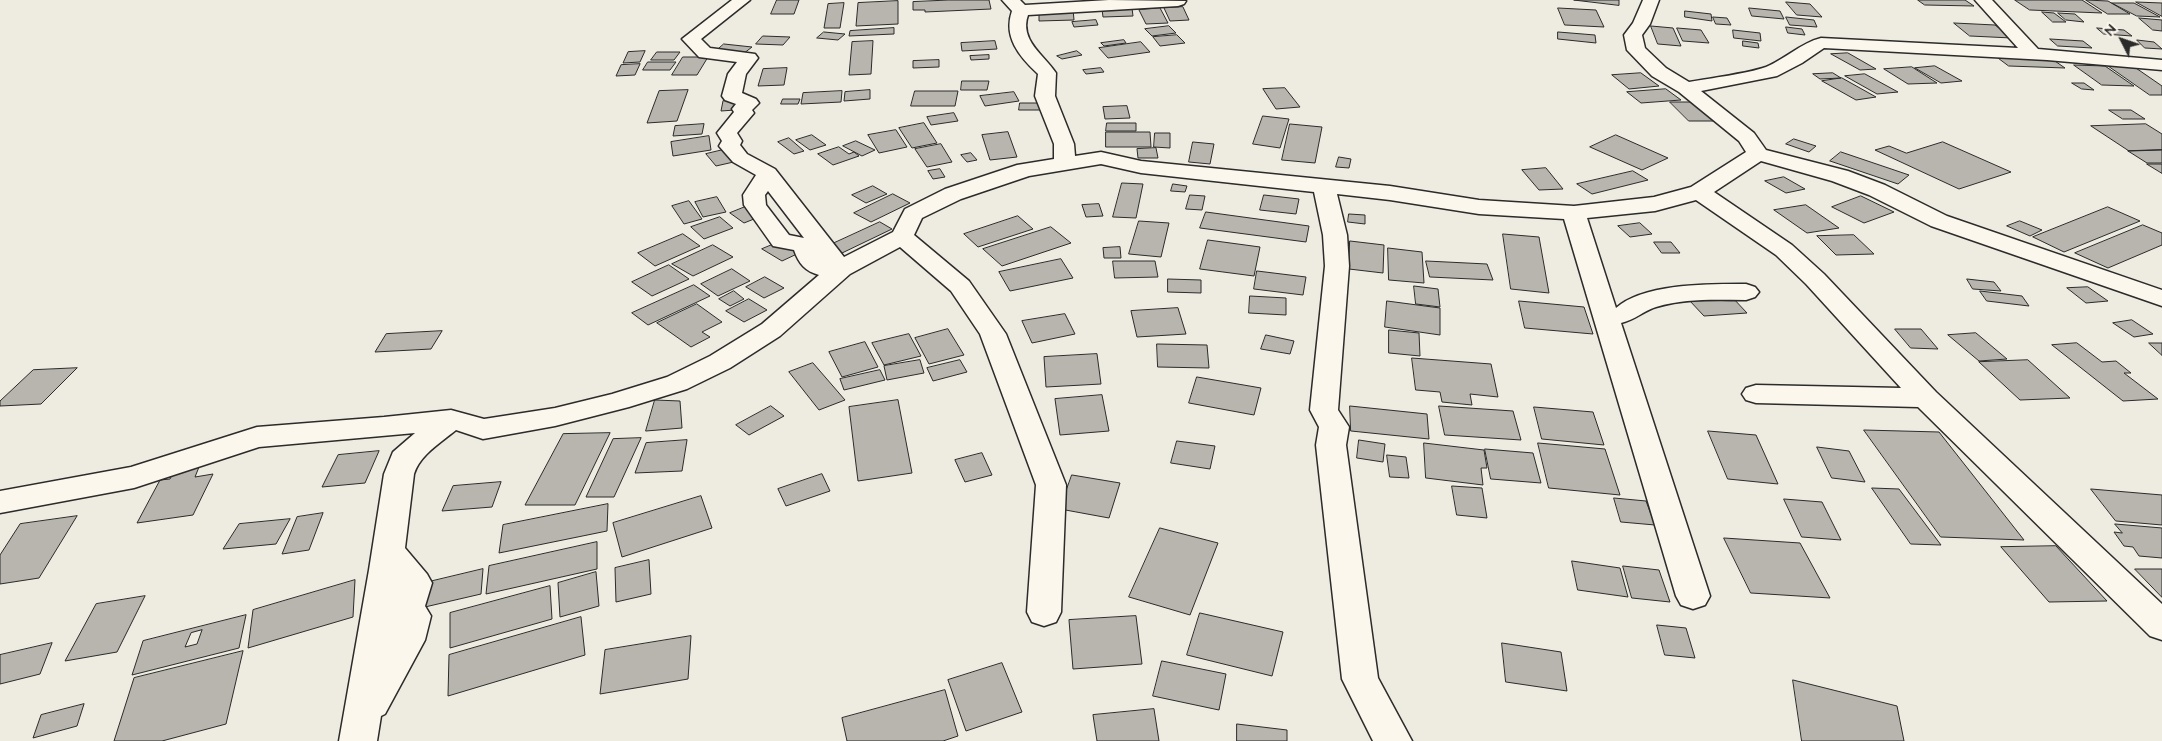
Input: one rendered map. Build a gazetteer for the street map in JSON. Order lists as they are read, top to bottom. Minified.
{"north":"top left"}
